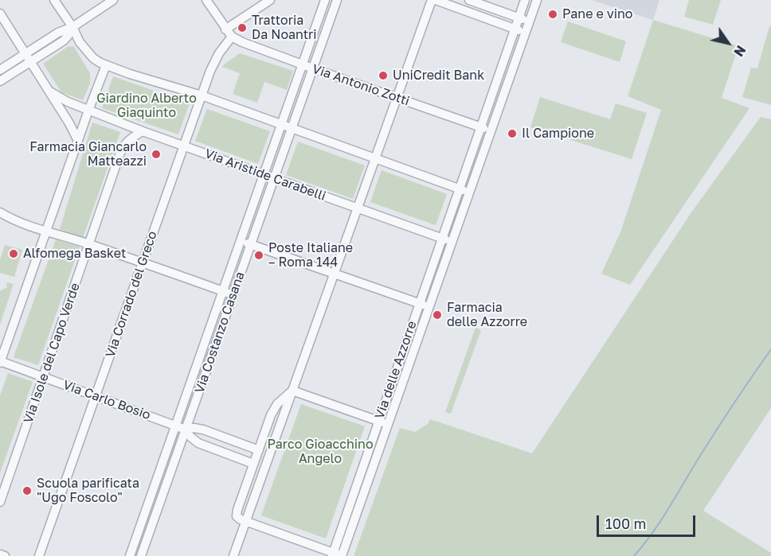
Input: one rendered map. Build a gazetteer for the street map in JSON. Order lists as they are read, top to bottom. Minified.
{"streets":{"street":["Via Antonio Zotti","Via Aristide Carabelli","Via Corrado del Greco","Via Costanzo Casana","Via Isole del Capo Verde","Via delle Azzorre","Via Carlo Bosio"]},"crossings":[["Via Antonio Zotti","Via Corrado del Greco"],["Via Antonio Zotti","Via Costanzo Casana"],["Via Antonio Zotti","Via delle Azzorre"],["Via Aristide Carabelli","Via Corrado del Greco"],["Via Aristide Carabelli","Via Costanzo Casana"],["Via Aristide Carabelli","Via Isole del Capo Verde"],["Via Aristide Carabelli","Via delle Azzorre"],["Via Corrado del Greco","Via Carlo Bosio"],["Via Costanzo Casana","Via Carlo Bosio"],["Via Isole del Capo Verde","Via Carlo Bosio"]],"parks":["Giardino Alberto Giaquinto","Parco Gioacchino Angelo"],"places":["Pane e vino","Trattoria Da Noantri","UniCredit Bank","Il Campione","Farmacia Giancarlo Matteazzi","Alfomega Basket","Poste Italiane – Roma 144","Farmacia delle Azzorre","Scuola parificata \"Ugo Foscolo\""],"scale_bar":"100 m","north":"bottom right"}
